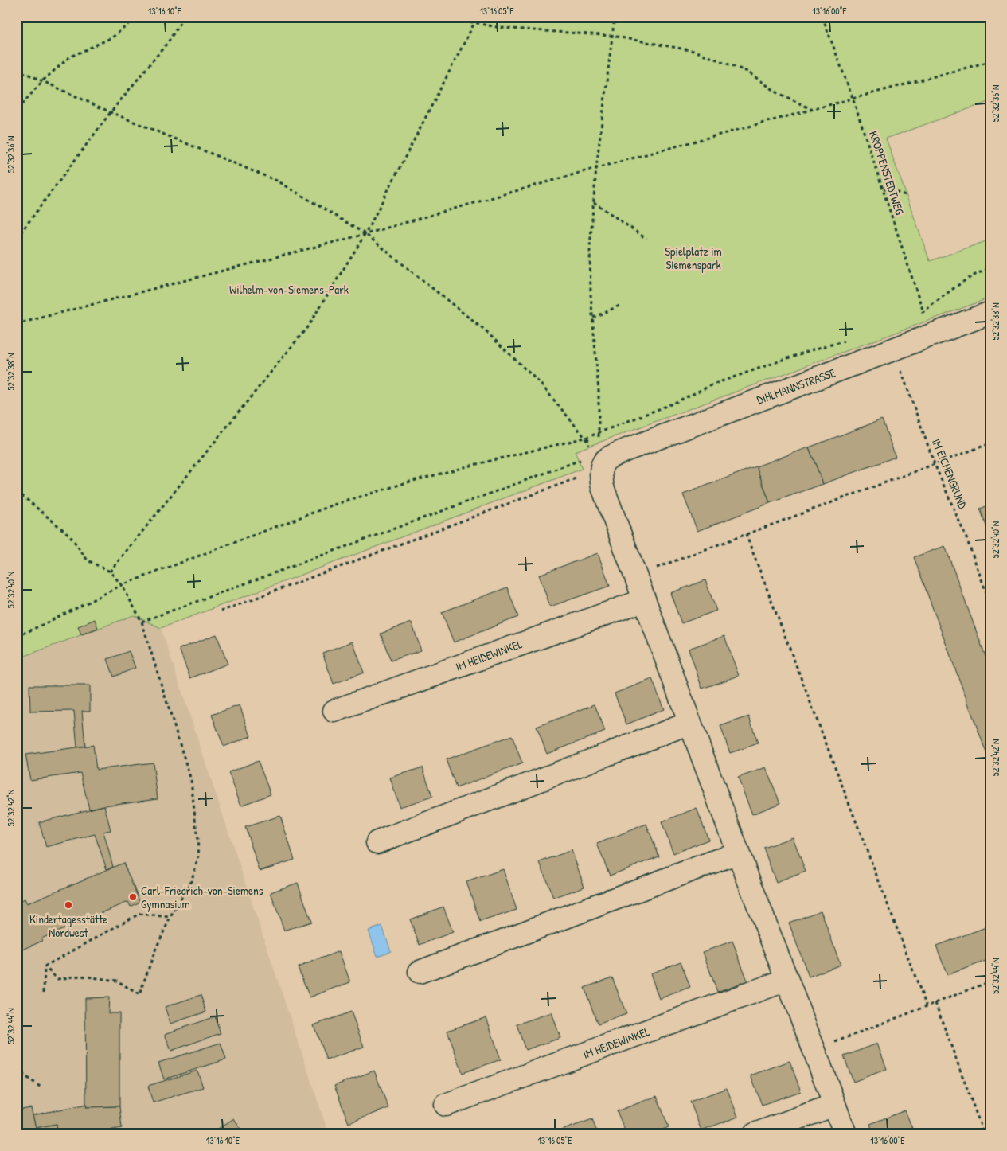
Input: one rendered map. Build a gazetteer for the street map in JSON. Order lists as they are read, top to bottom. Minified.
{"streets":{"street":["DIHLMANNSTRASSE","IM HEIDEWINKEL"],"path":["KROPPENSTEDTWEG","IM EICHENGRUND"]},"crossings":[["KROPPENSTEDTWEG","DIHLMANNSTRASSE"],["DIHLMANNSTRASSE","IM EICHENGRUND"]],"parks":["Spielplatz im Siemenspark","Wilhelm-von-Siemens-Park"],"places":["Carl-Friedrich-von-Siemens Gymnasium","Kindertagesstätte Nordwest"],"coordinates":["13°16'10\"E","13°16'05\"E","13°16'00\"E","52°32'36\"N","52°32'38\"N","52°32'40\"N","52°32'42\"N","52°32'44\"N"]}
